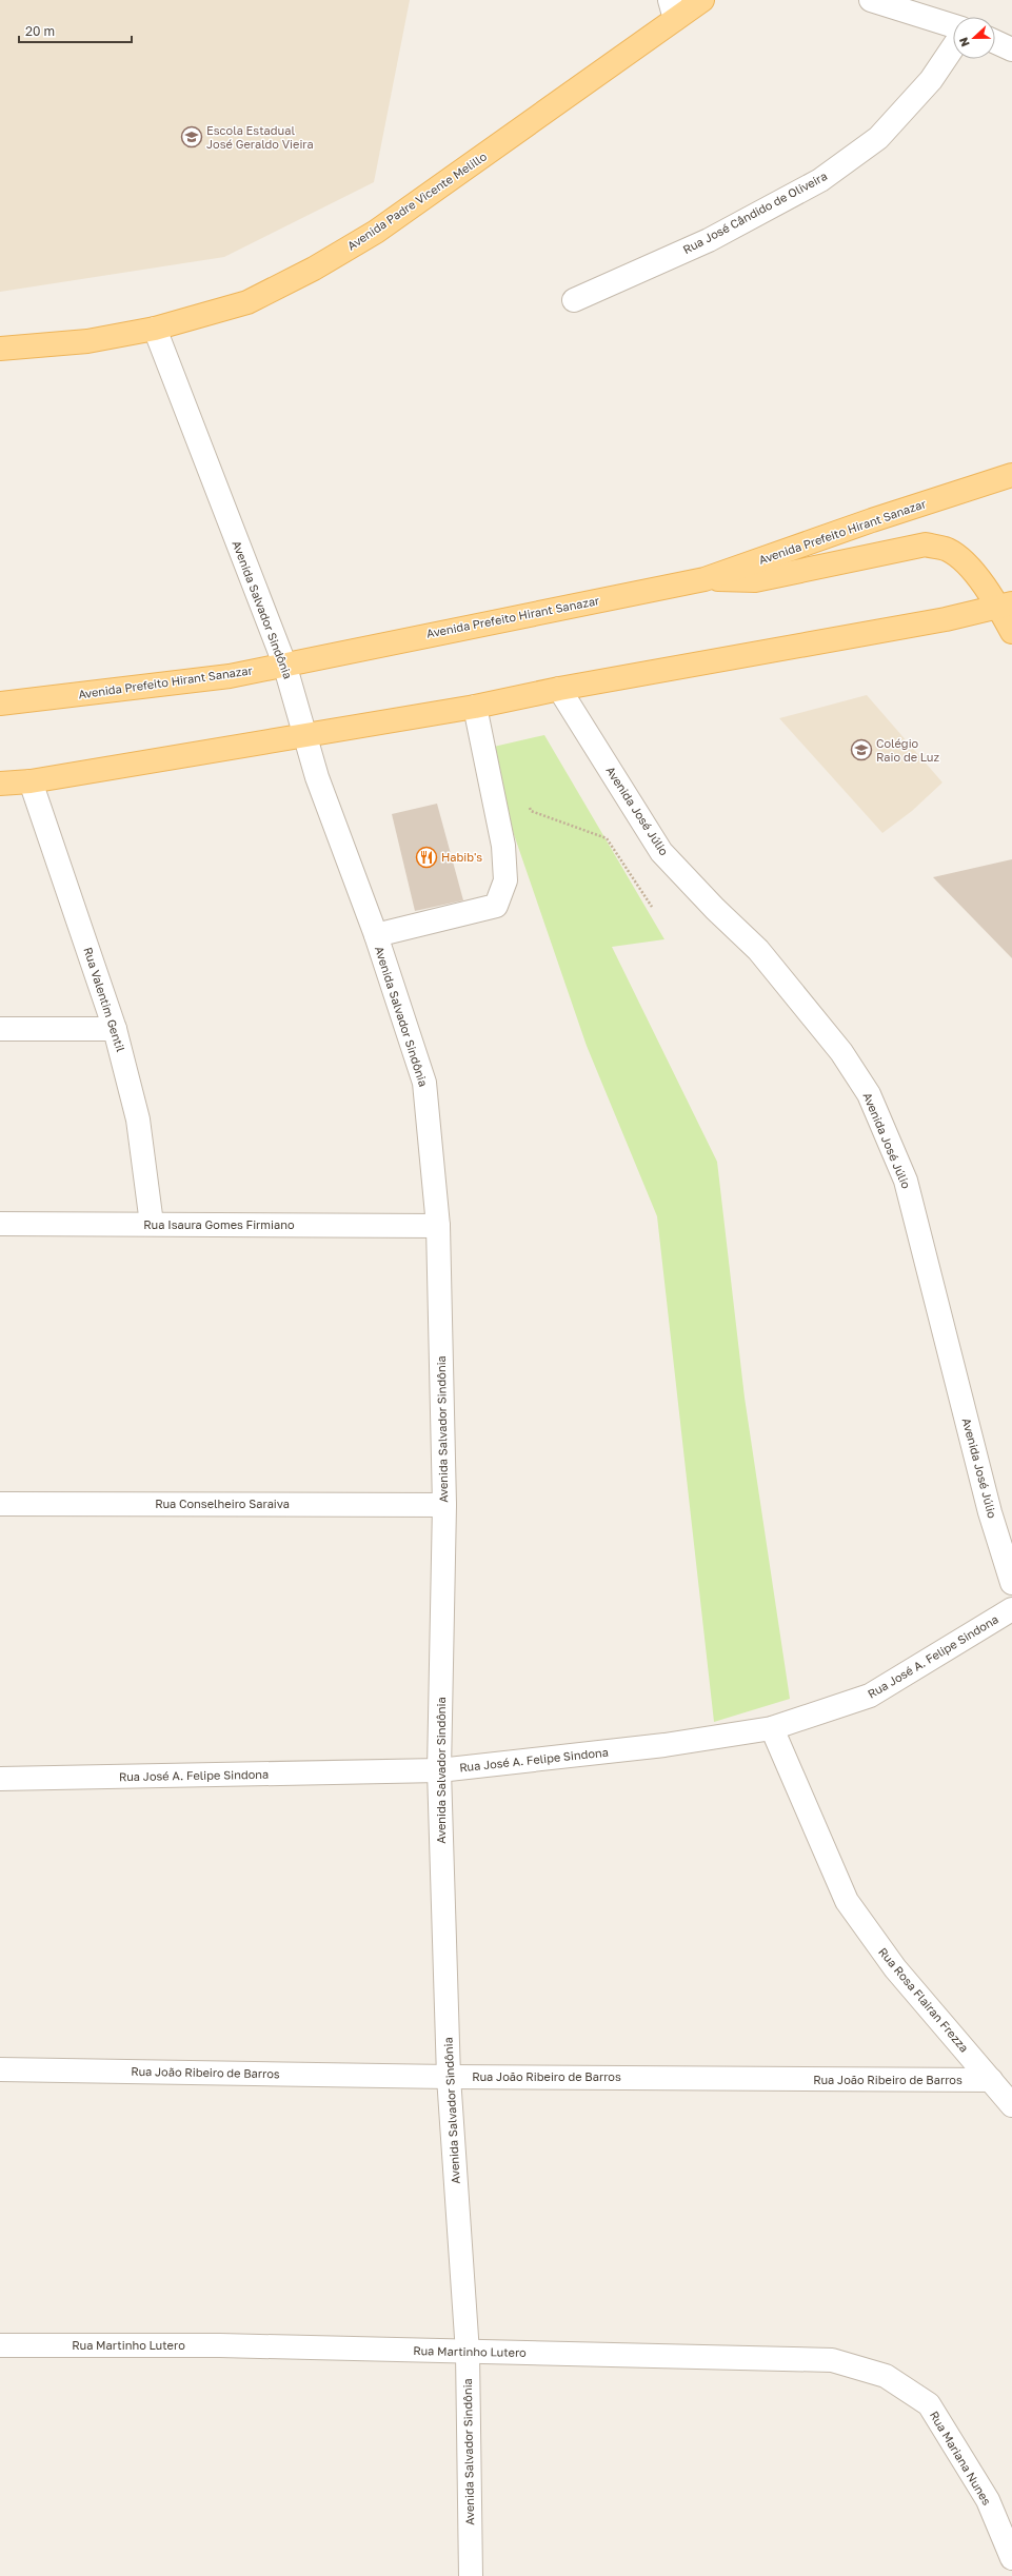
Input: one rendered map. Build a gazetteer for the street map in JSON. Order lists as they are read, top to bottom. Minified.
{"streets":{"main road":["Avenida Padre Vicente Melillo","Avenida Prefeito Hirant Sanazar"],"street":["Rua José Cândido de Oliveira","Avenida Salvador Sindônia","Avenida José Júlio","Rua Valentim Gentil","Rua Isaura Gomes Firmiano","Rua Conselheiro Saraiva","Rua José A. Felipe Sindona","Rua Rosa Flairan Frezza","Rua João Ribeiro de Barros","Rua Martinho Lutero","Rua Mariana Nunes"]},"crossings":[["Avenida Padre Vicente Melillo","Avenida Salvador Sindônia"],["Avenida Prefeito Hirant Sanazar","Avenida Salvador Sindônia"],["Avenida Salvador Sindônia","Rua Isaura Gomes Firmiano"],["Avenida Salvador Sindônia","Rua Conselheiro Saraiva"],["Avenida Salvador Sindônia","Rua José A. Felipe Sindona"],["Avenida Salvador Sindônia","Rua João Ribeiro de Barros"],["Avenida Salvador Sindônia","Rua Martinho Lutero"],["Rua Valentim Gentil","Rua Isaura Gomes Firmiano"],["Rua José A. Felipe Sindona","Rua Rosa Flairan Frezza"],["Rua Rosa Flairan Frezza","Rua João Ribeiro de Barros"],["Rua Martinho Lutero","Rua Mariana Nunes"]],"places":{"school or university":["Escola Estadual José Geraldo Vieira","Colégio Raio de Luz"],"restaurant":["Habib's"]},"scale_bar":"20 m","north":"left"}
